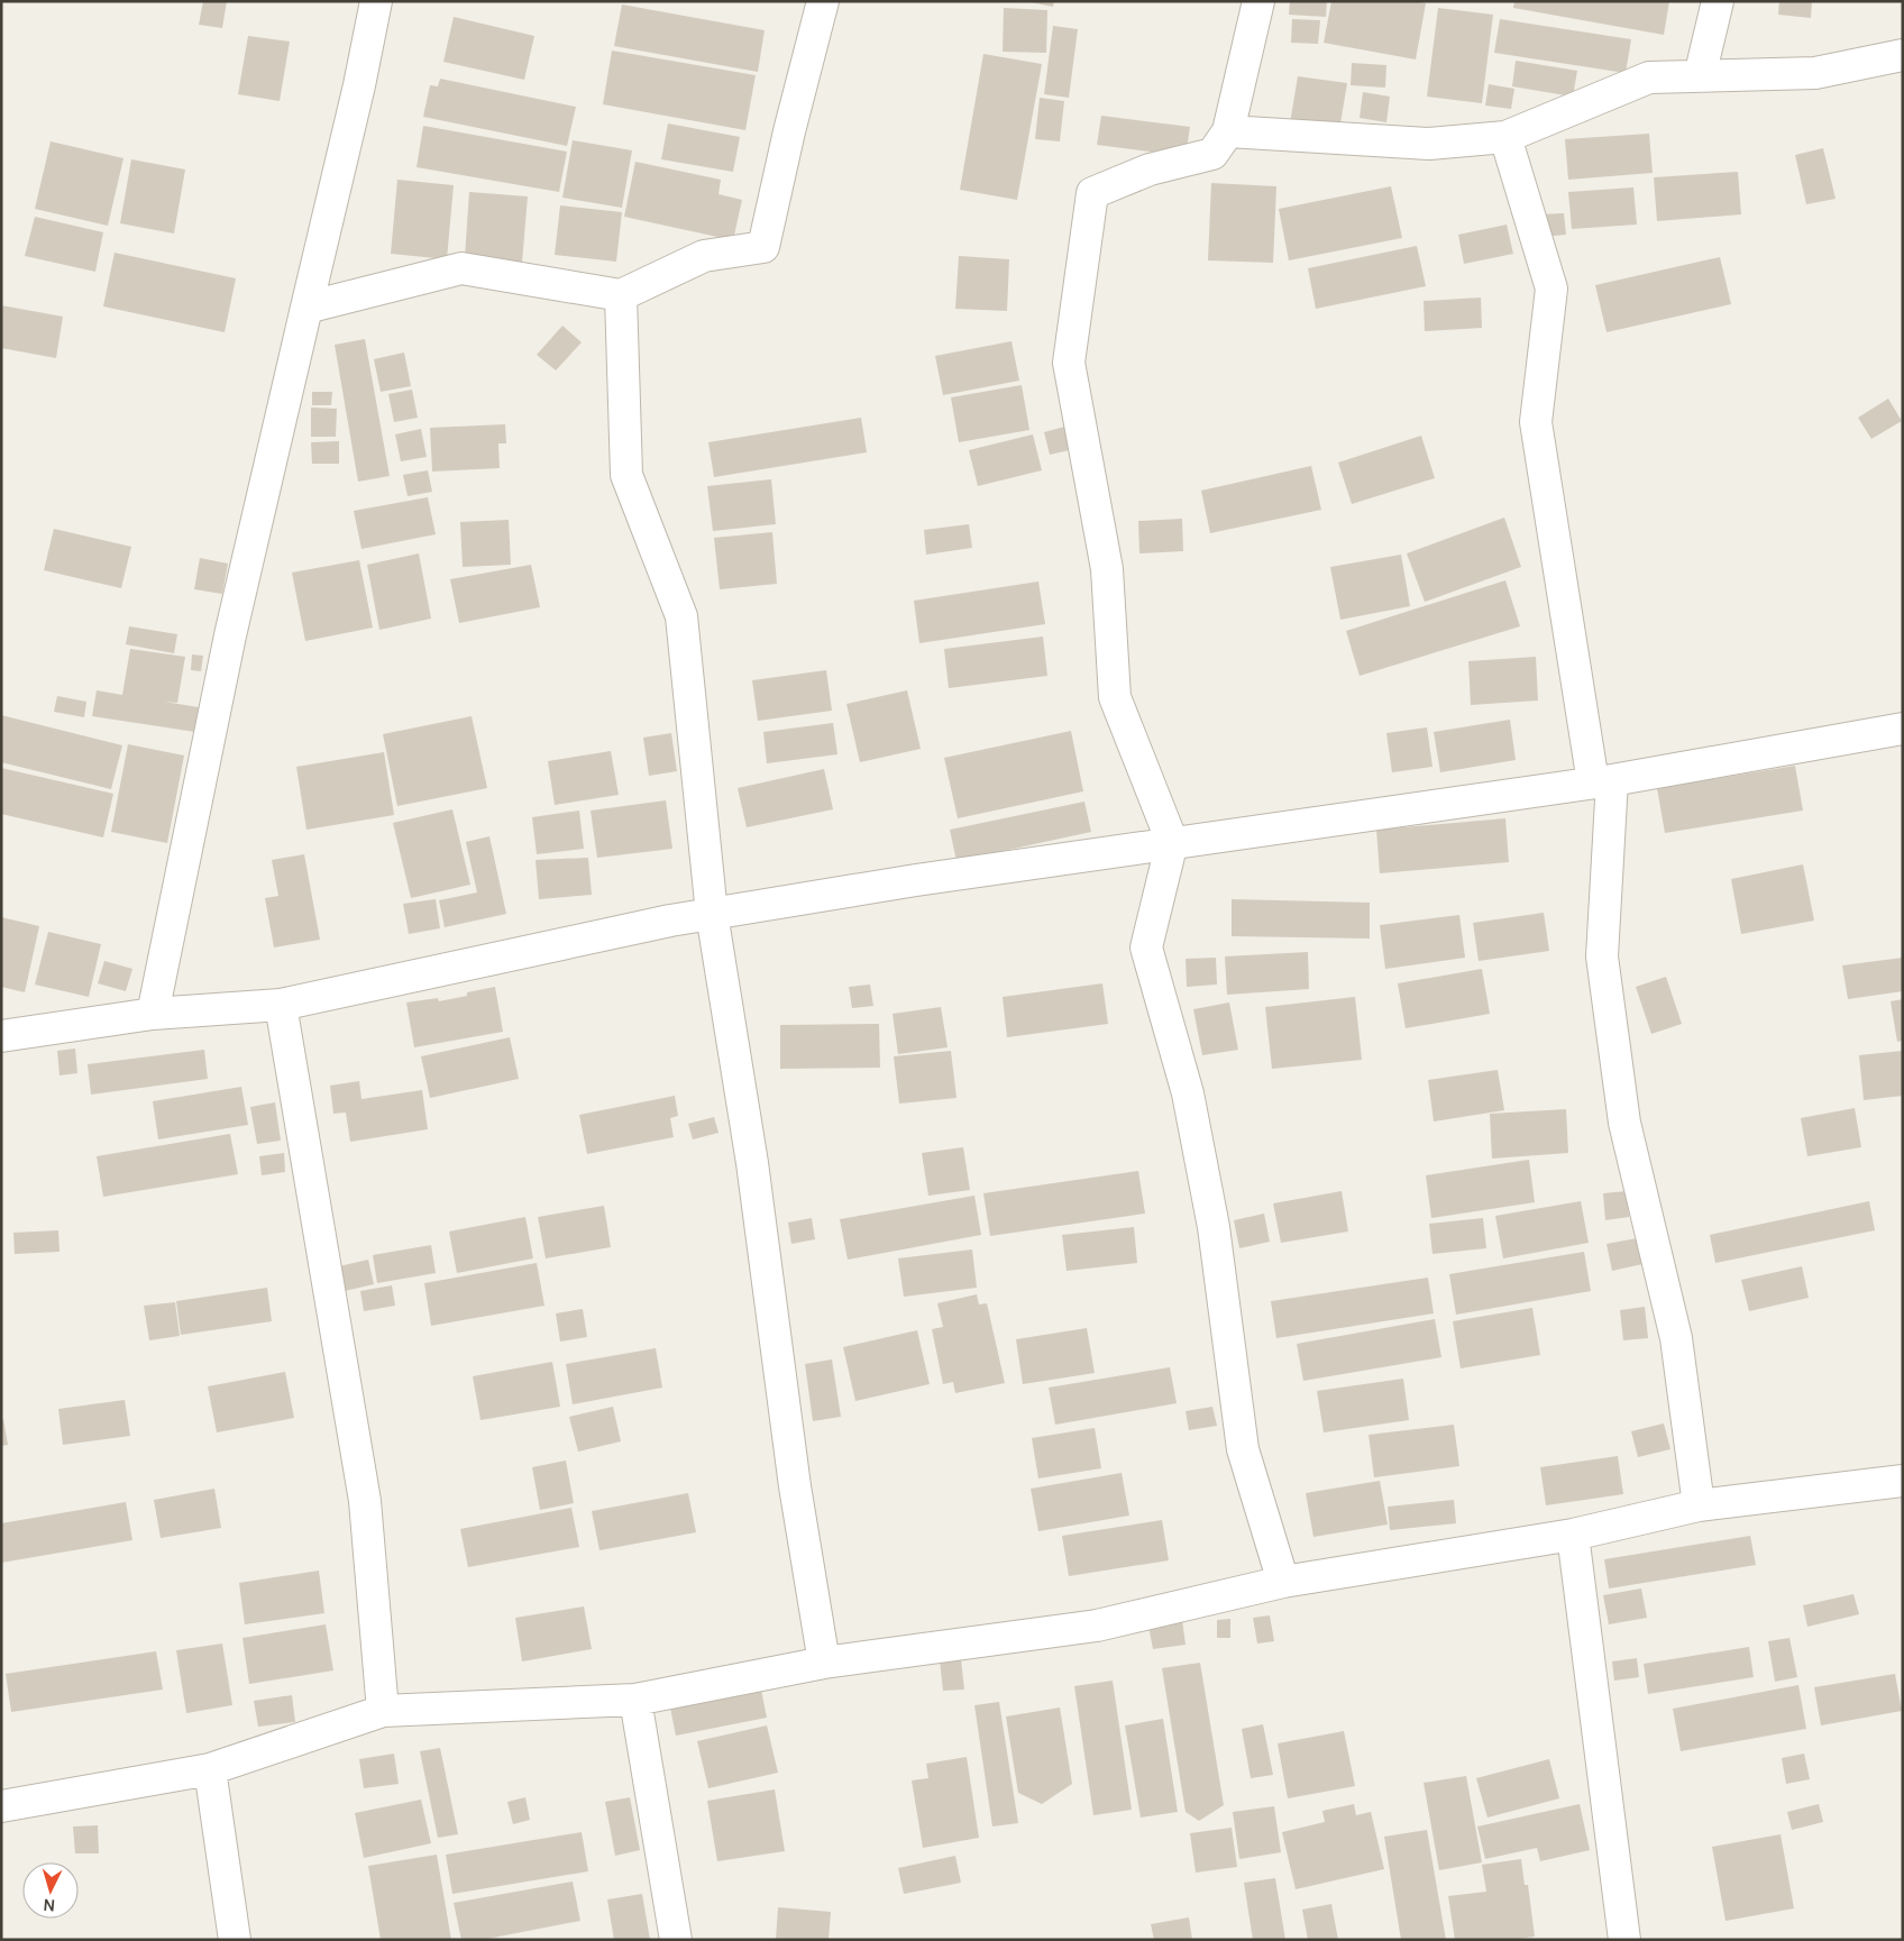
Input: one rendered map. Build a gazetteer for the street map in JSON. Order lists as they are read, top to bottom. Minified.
{"north":"bottom"}
